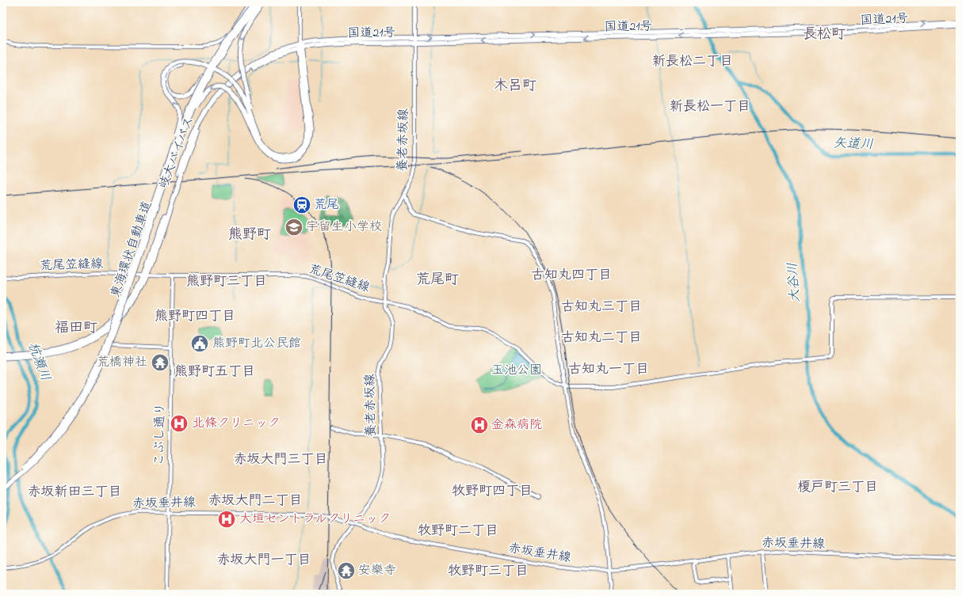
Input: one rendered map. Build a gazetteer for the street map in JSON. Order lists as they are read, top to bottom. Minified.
{"streets":{"highway":["国道21号","岐大バイパス","東海環状自動車道"],"street":["養老赤坂線","荒尾笠縫線","こぶし通り","赤坂垂井線"]},"crossings":[["国道21号","養老赤坂線"],["国道21号","岐大バイパス"],["養老赤坂線","荒尾笠縫線"],["岐大バイパス","荒尾笠縫線"],["荒尾笠縫線","こぶし通り"],["こぶし通り","赤坂垂井線"]],"districts":["長松町","新長松二丁目","木呂町","新長松一丁目","熊野町","古知丸四丁目","荒尾町","熊野町三丁目","古知丸三丁目","熊野町四丁目","福田町","古知丸二丁目","古知丸一丁目","熊野町五丁目","赤坂大門三丁目","榎戸町三丁目","牧野町四丁目","赤坂新田三丁目","赤坂大門二丁目","牧野町二丁目","赤坂大門一丁目","牧野町三丁目"],"water":["矢道川","大谷川","杭瀬川"],"parks":["玉池公園"],"places":{"station":["荒尾"],"school or university":["宇留生小学校"],"public building":["熊野町北公民館"],"temple":["荒橋神社","安樂寺"],"hospital":["北條クリニック","金森病院","大垣セントラルクリニック"]}}
